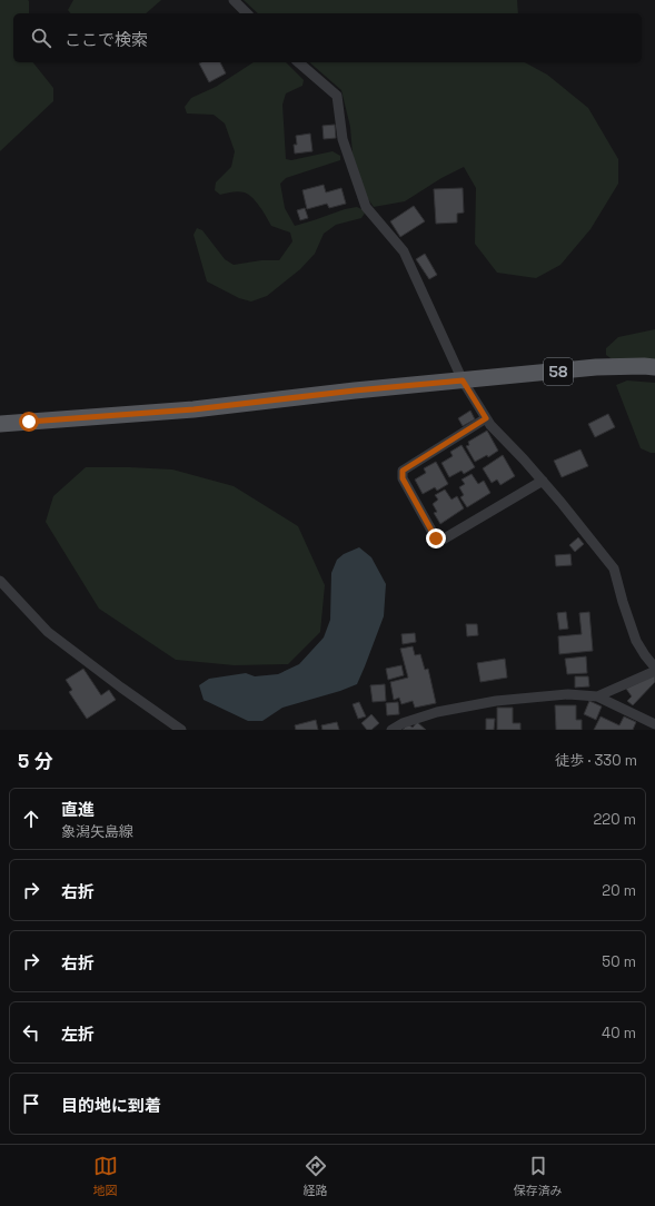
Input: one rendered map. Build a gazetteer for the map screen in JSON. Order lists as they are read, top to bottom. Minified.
{"streets":{"main road":["58"]},"page":{"search":"ここで検索","heading":["5 分","徒歩 · 330 m"],"list":[["直進","象潟矢島線","220 m"],["右折","20 m"],["右折","50 m"],["左折","40 m"],"目的地に到着"],"nav":["地図","経路","保存済み"]}}
